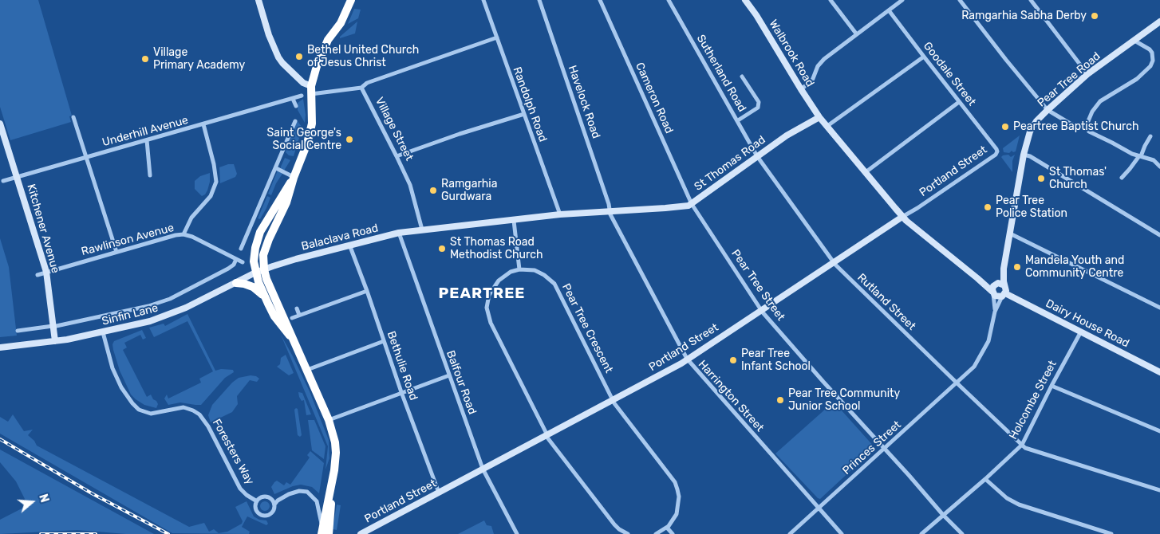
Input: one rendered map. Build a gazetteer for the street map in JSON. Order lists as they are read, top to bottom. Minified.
{"streets":{"street":["Walbrook Road","Sutherland Road","Goodale Street","Pear Tree Road","Cameron Road","Havelock Road","Randolph Road","Village Street","Underhill Avenue","St Thomas Road","Portland Street","Kitchener Avenue","Balaclava Road","Rawlinson Avenue","Pear Tree Street","Rutland Street","Sinfin Lane","Dairy House Road","Pear Tree Crescent","Bethulie Road","Balfour Road","Harrington Street","Holcombe Street","Princes Street","Foresters Way"]},"crossings":[["Walbrook Road","St Thomas Road"],["Sutherland Road","St Thomas Road"],["Sutherland Road","Rutland Street"],["Goodale Street","Portland Street"],["Pear Tree Road","Dairy House Road"],["Pear Tree Road","Princes Street"],["Cameron Road","St Thomas Road"],["Cameron Road","Pear Tree Street"],["Havelock Road","St Thomas Road"],["Havelock Road","Harrington Street"],["Randolph Road","St Thomas Road"],["Village Street","St Thomas Road"],["Village Street","Balaclava Road"],["Underhill Avenue","Kitchener Avenue"],["St Thomas Road","Balaclava Road"],["St Thomas Road","Pear Tree Street"],["St Thomas Road","Rutland Street"],["St Thomas Road","Harrington Street"],["Portland Street","Pear Tree Street"],["Portland Street","Rutland Street"],["Portland Street","Pear Tree Crescent"],["Portland Street","Bethulie Road"],["Portland Street","Balfour Road"],["Portland Street","Harrington Street"],["Kitchener Avenue","Rawlinson Avenue"],["Kitchener Avenue","Sinfin Lane"],["Balaclava Road","Sinfin Lane"],["Balaclava Road","Bethulie Road"],["Balaclava Road","Balfour Road"],["Rawlinson Avenue","Sinfin Lane"],["Pear Tree Street","Holcombe Street"],["Pear Tree Street","Princes Street"],["Rutland Street","Holcombe Street"],["Rutland Street","Princes Street"],["Sinfin Lane","Foresters Way"],["Dairy House Road","Holcombe Street"],["Dairy House Road","Princes Street"],["Harrington Street","Princes Street"]],"districts":["PEARTREE"],"places":["Ramgarhia Sabha Derby","Bethel United Church of Jesus Christ","Village Primary Academy","Peartree Baptist Church","Saint George's Social Centre","St Thomas' Church","Ramgarhia Gurdwara","Pear Tree Police Station","St Thomas Road Methodist Church","Mandela Youth and Community Centre","Pear Tree Infant School","Pear Tree Community Junior School"],"north":"right"}
